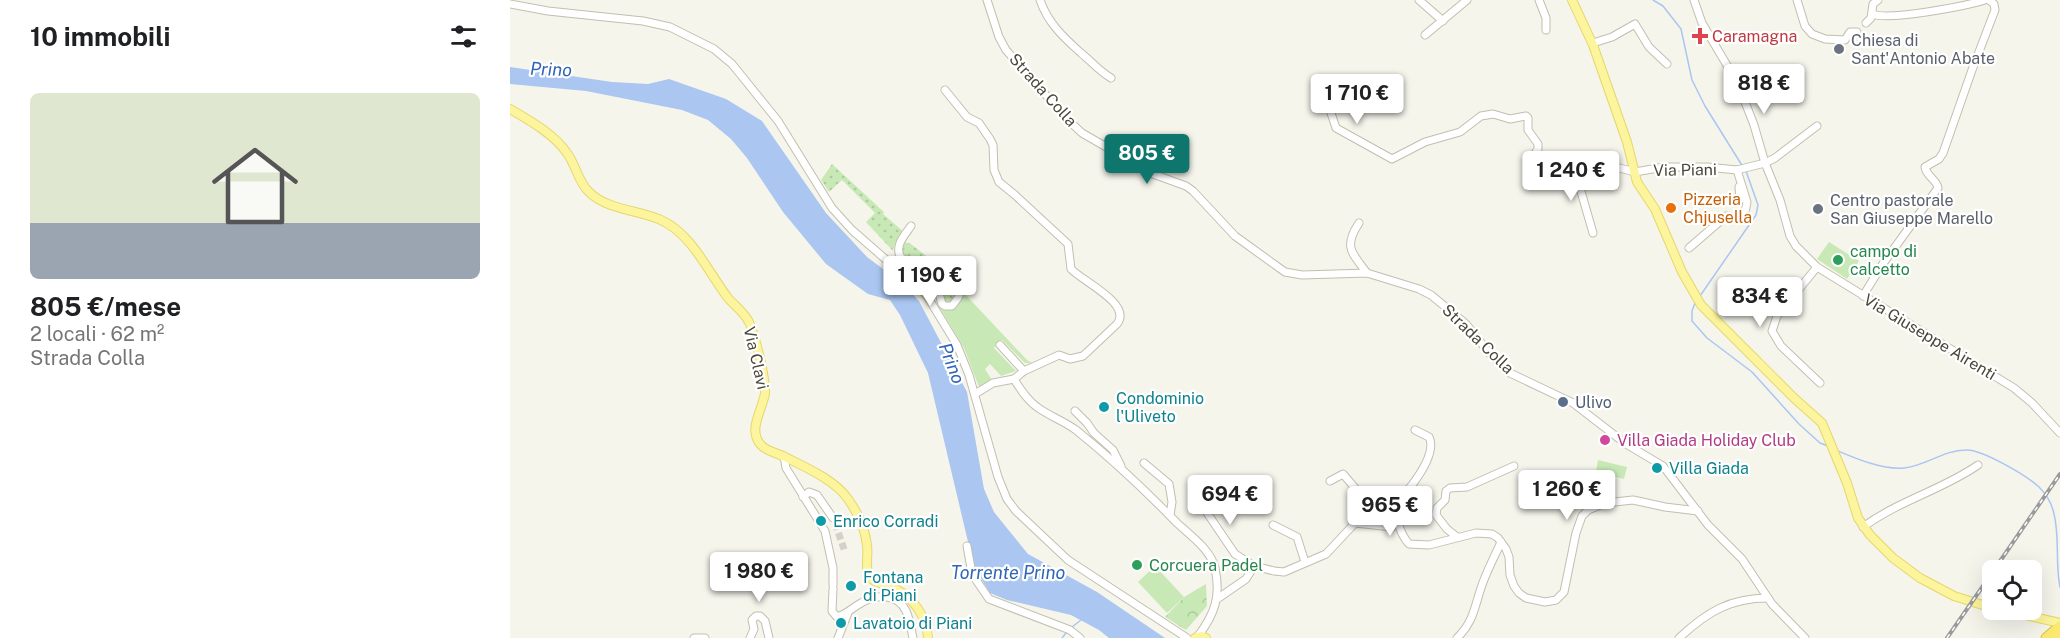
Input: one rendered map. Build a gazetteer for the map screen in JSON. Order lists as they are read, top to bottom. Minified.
{"streets":{"main road":["Via Clavi"],"street":["Strada Colla","Via Piani","Via Giuseppe Airenti"]},"crossings":[["Via Piani","Via Giuseppe Airenti"]],"water":["Prino","Torrente Prino"],"places":{"health":["Caramagna"],"other":["Chiesa di Sant'Antonio Abate","Pizzeria Chjusella","Centro pastorale San Giuseppe Marello","campo di calcetto","Ulivo","Condominio l'Uliveto","Villa Giada Holiday Club","Villa Giada","Enrico Corradi","Corcuera Padel","Fontana di Piani","Lavatoio di Piani"]},"page":{"heading":"10 immobili","price":["818 €","1 710 €","805 €","1 240 €","1 190 €","834 €","1 260 €","694 €","965 €","1 980 €"],"list":[{"name":"805 €/mese","note":"2 locali · 62 m² · Strada Colla"}]}}
